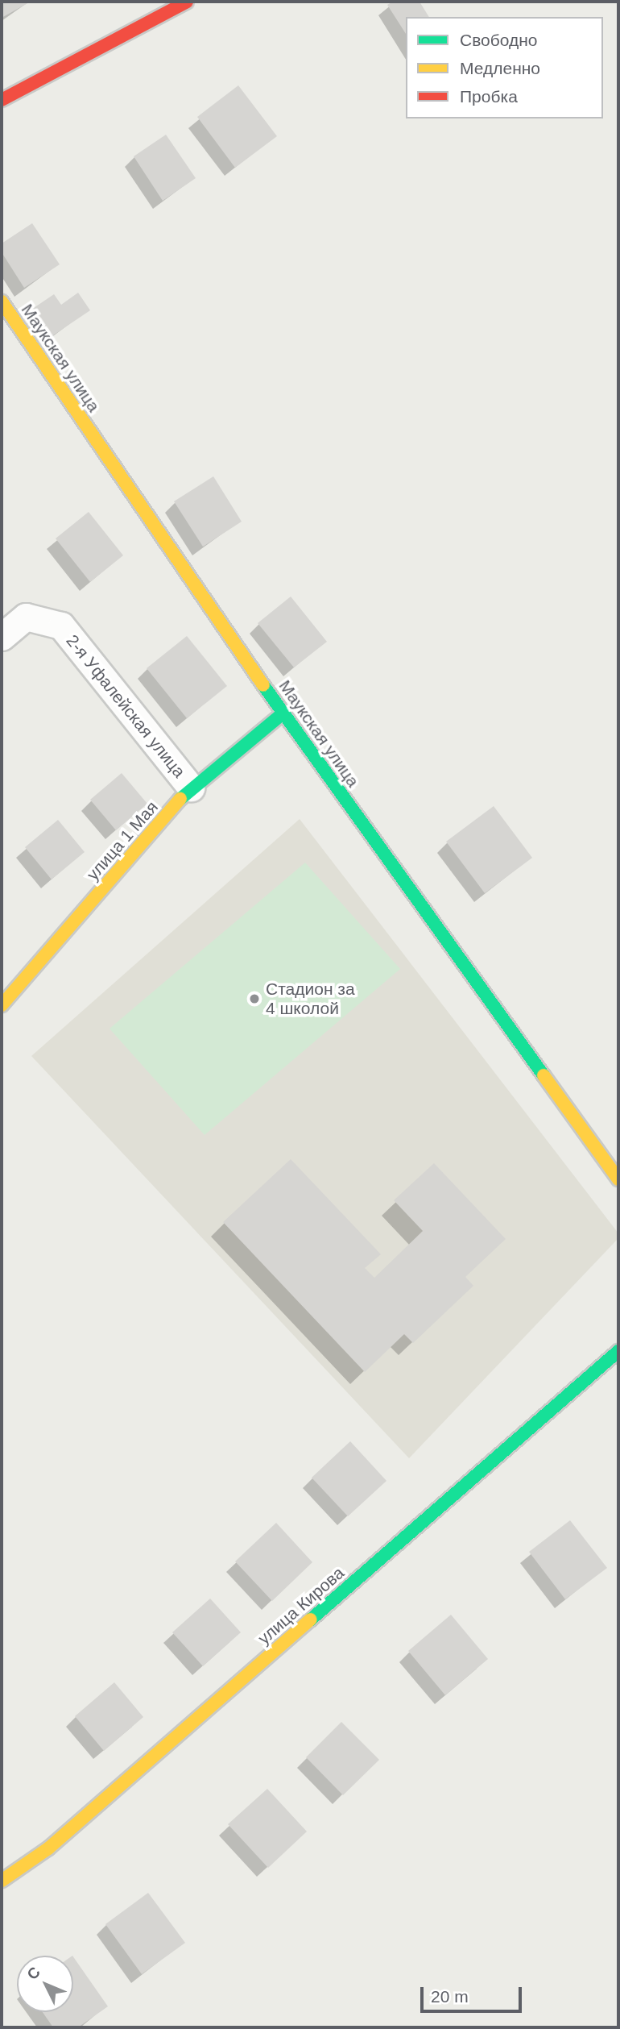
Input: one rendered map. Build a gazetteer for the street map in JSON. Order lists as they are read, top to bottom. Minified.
{"streets":{"street":["Маукская улица","2-я Уфалейская улица","улица 1 Мая","улица Кирова"]},"crossings":[["Маукская улица","улица 1 Мая"],["2-я Уфалейская улица","улица 1 Мая"]],"places":["Стадион за 4 школой"],"legend":["Свободно","Медленно","Пробка"],"scale_bar":"20 m","north":"top left"}
